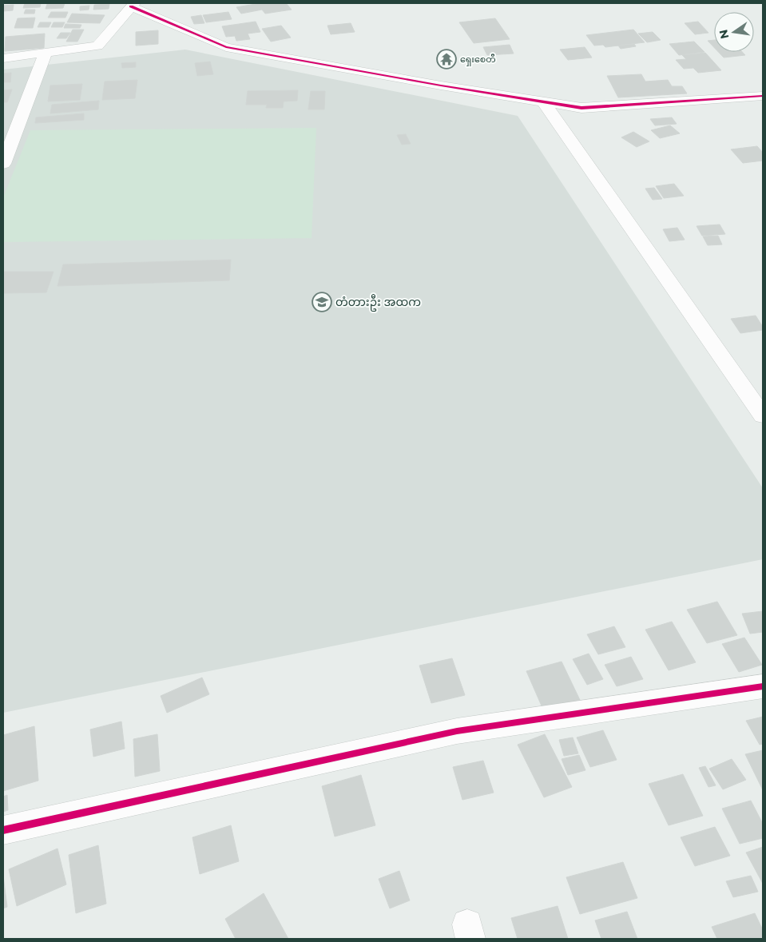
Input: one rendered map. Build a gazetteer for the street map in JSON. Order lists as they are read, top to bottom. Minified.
{"places":{"temple":["ရှေးစေတီ"],"school or university":["တံတားဦး အထက"]},"north":"left"}
